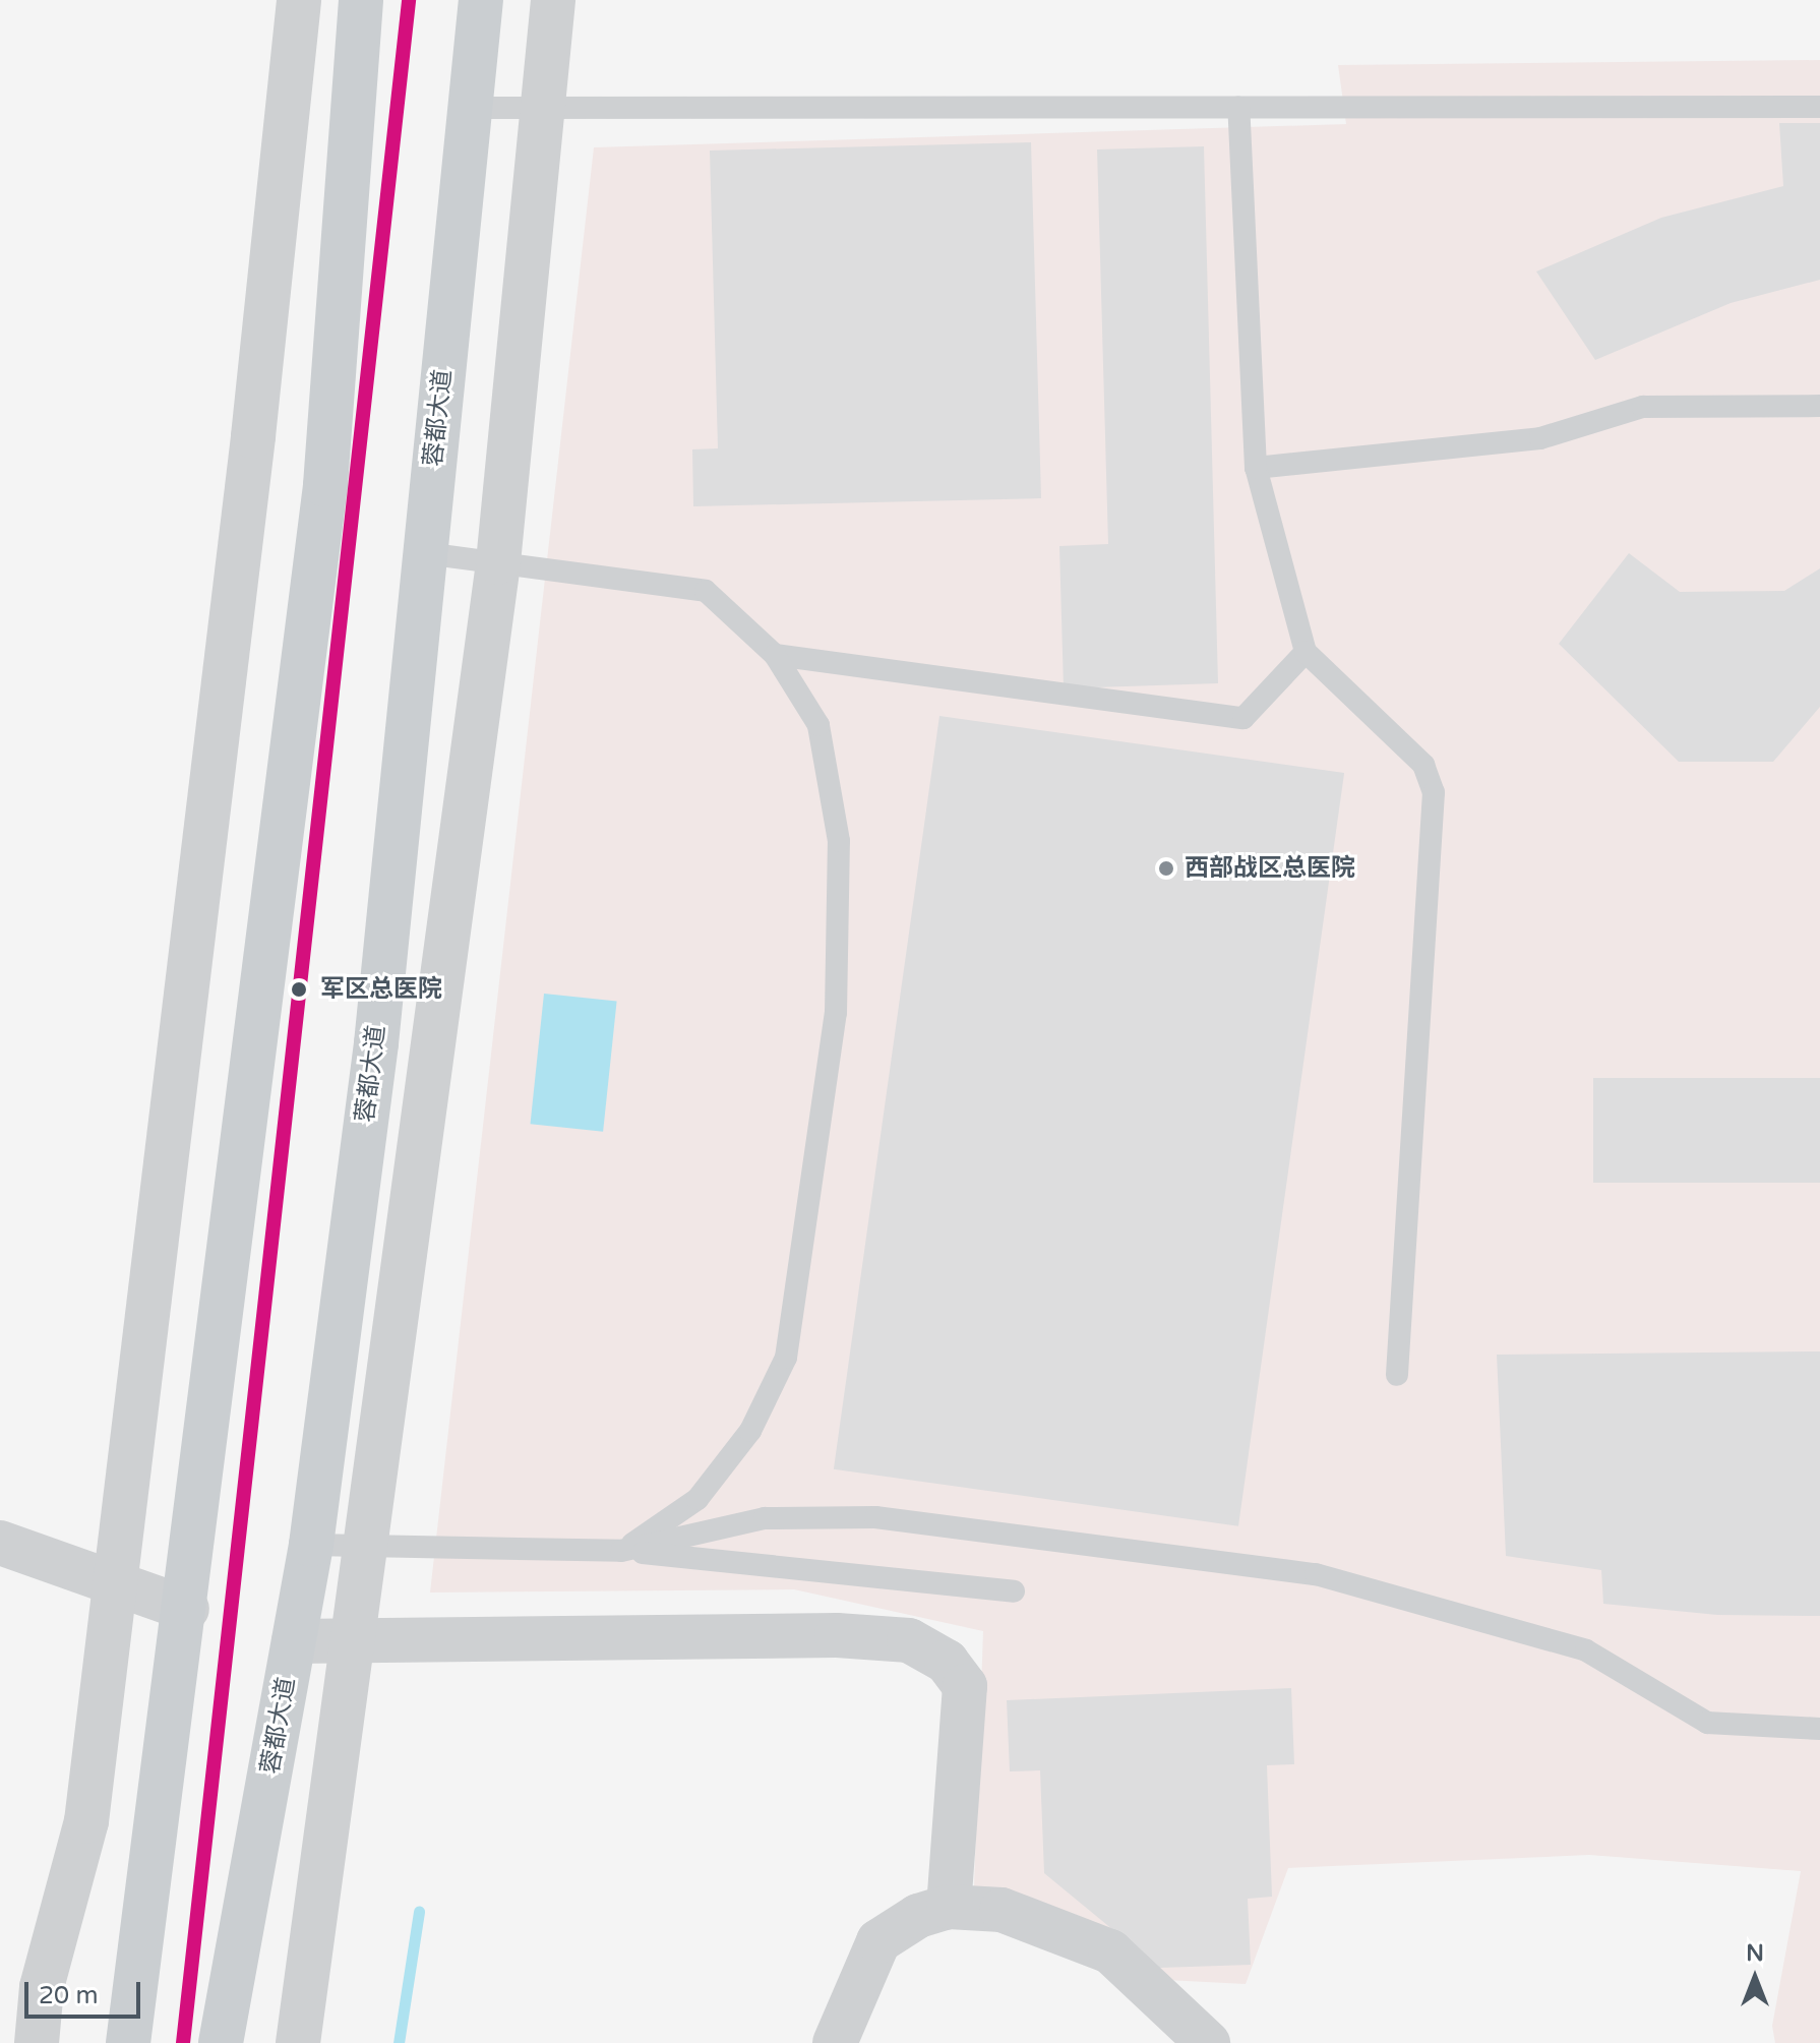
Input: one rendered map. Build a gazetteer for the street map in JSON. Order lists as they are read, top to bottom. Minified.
{"streets":{"main road":["蓉都大道"]},"places":["西部战区总医院","军区总医院"],"scale_bar":"20 m","north":"top"}
